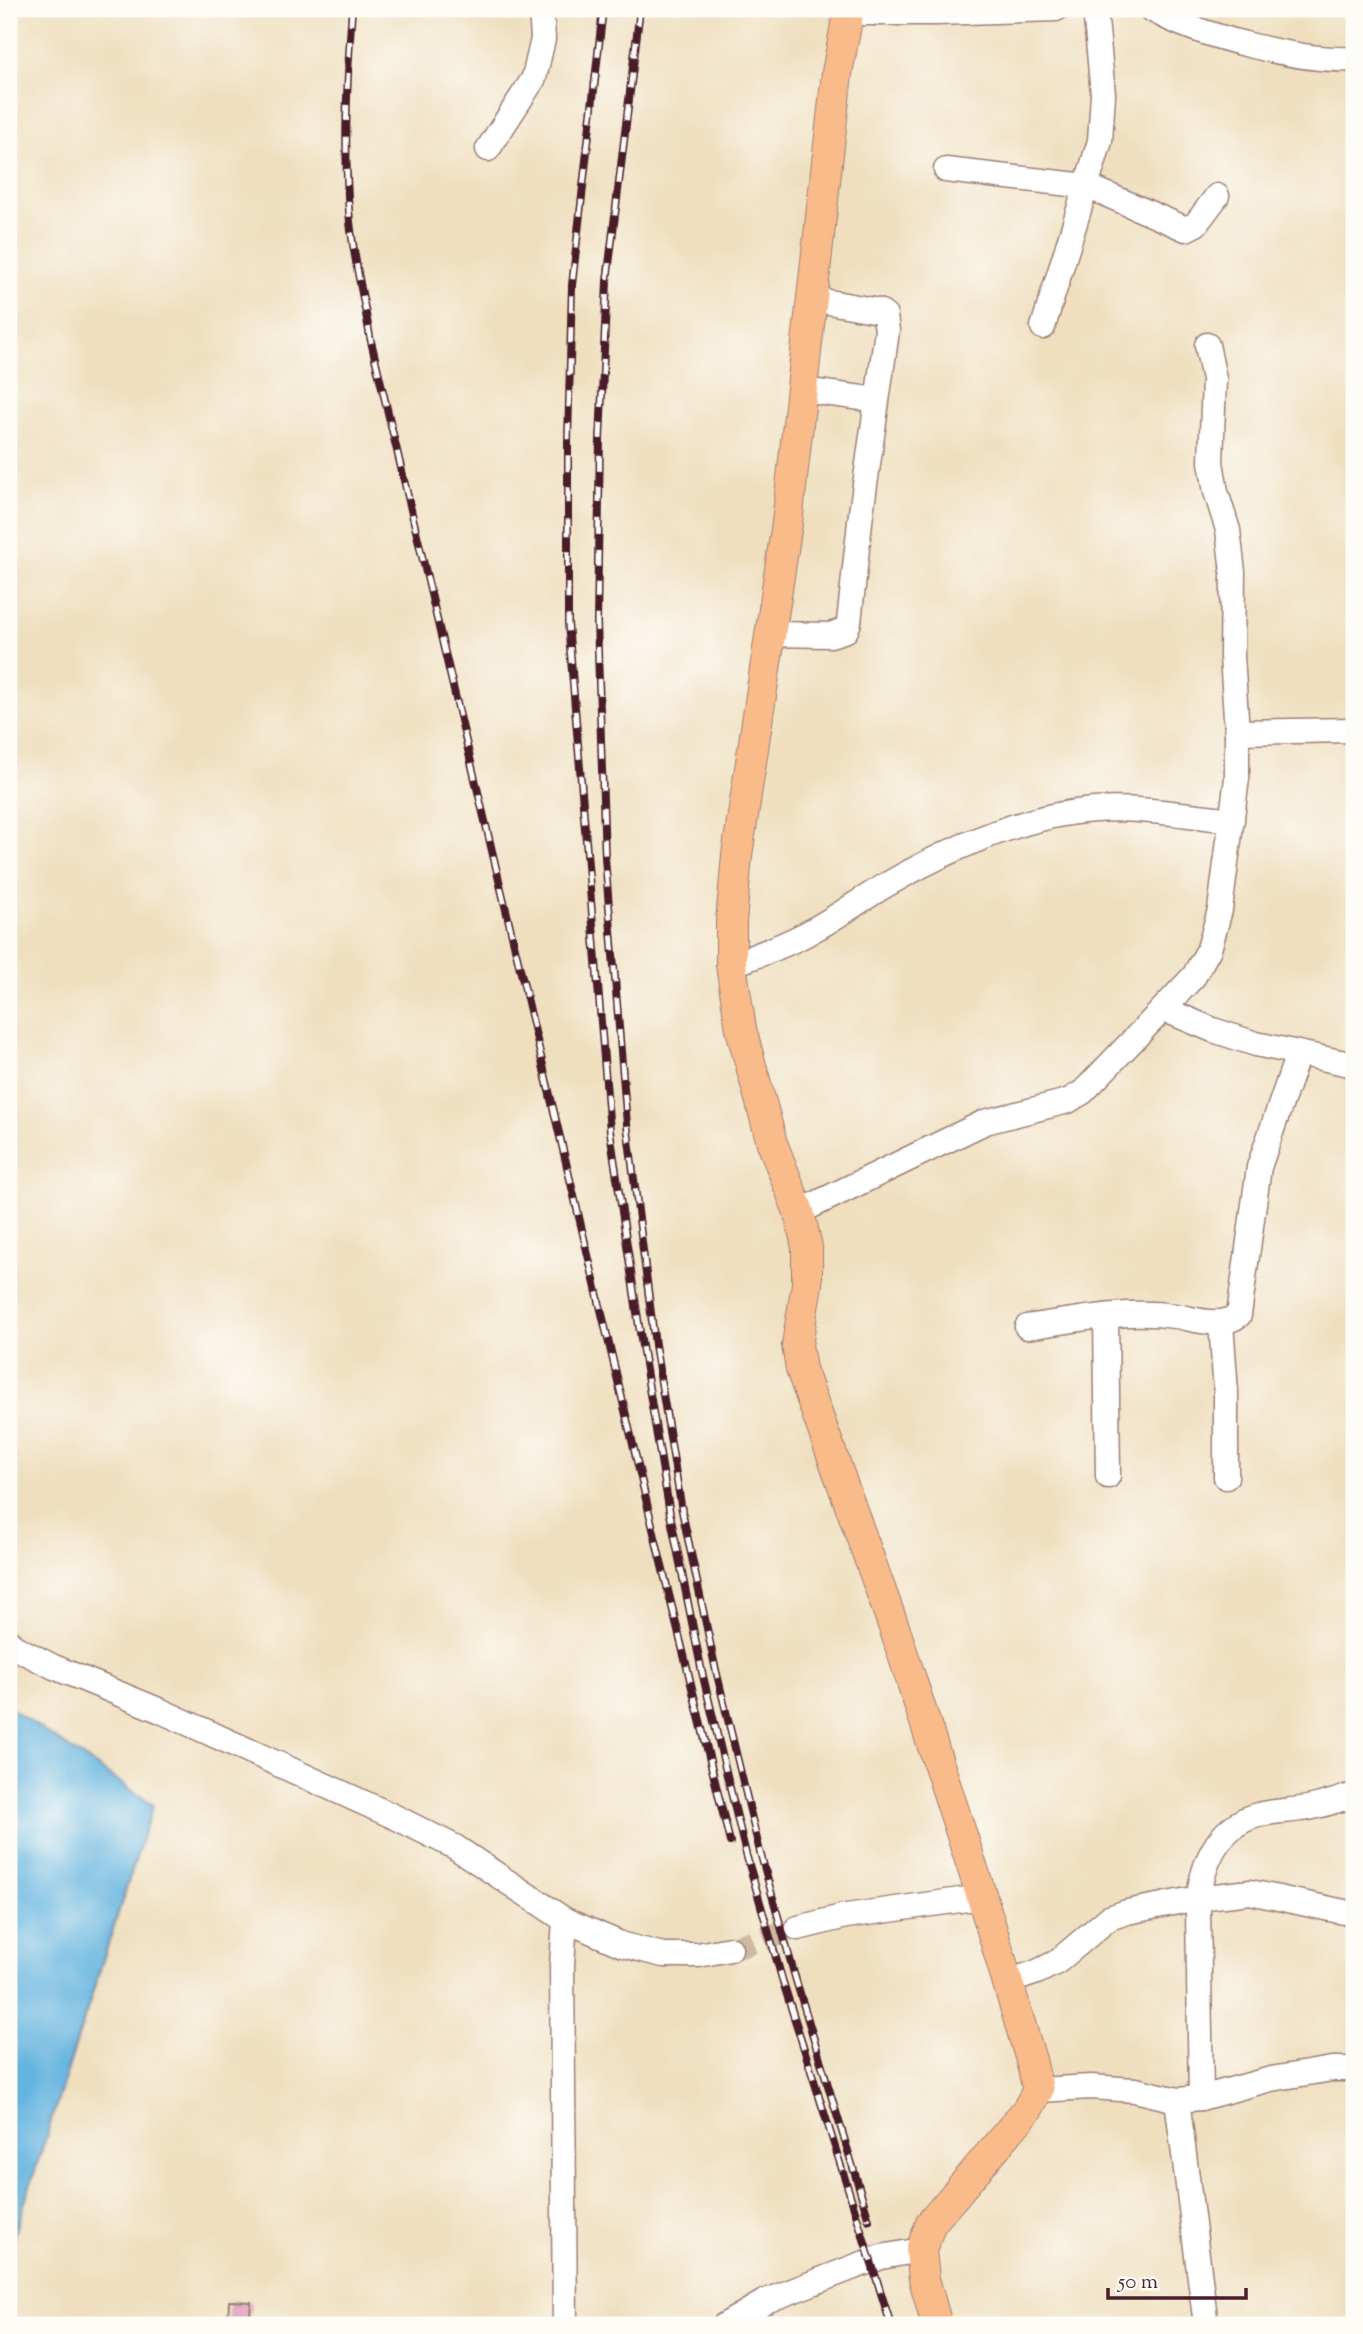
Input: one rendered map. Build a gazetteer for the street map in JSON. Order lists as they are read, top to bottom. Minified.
{"scale_bar":"50 m"}
